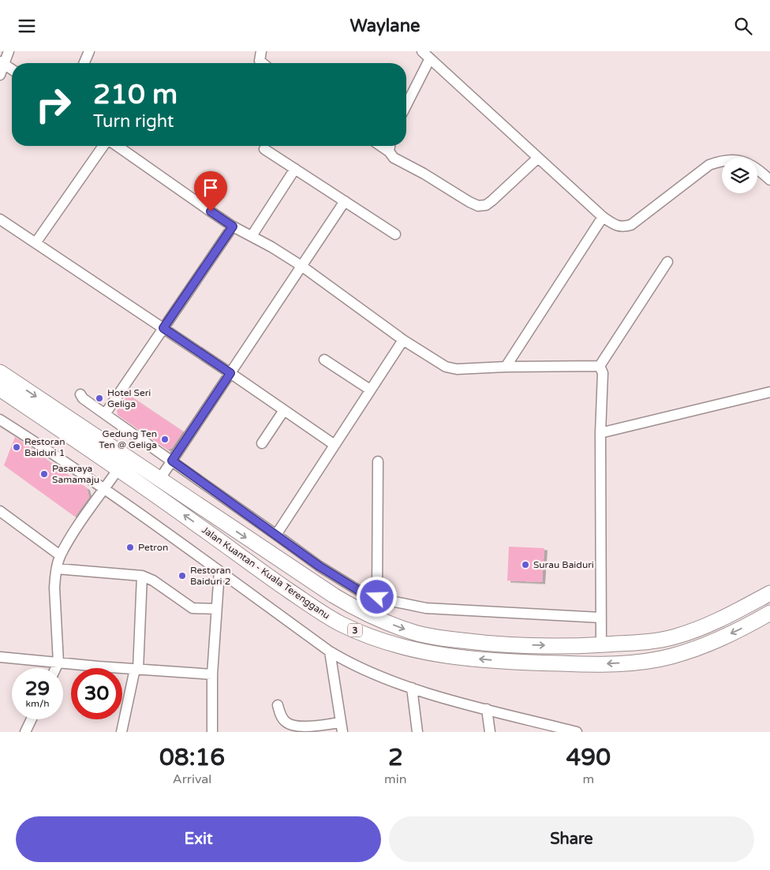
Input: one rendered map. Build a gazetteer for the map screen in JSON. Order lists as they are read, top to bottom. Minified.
{"streets":{"highway":["Jalan Kuantan - Kuala Terengganu","3"]},"places":["Hotel Seri Geliga","Gedung Ten Ten @ Geliga","Restoran Baiduri 1","Pasaraya Samamaju","Petron","Surau Baiduri","Restoran Baiduri 2"],"page":{"header":"Waylane","turn":["210 m","Turn right"],"speed":"29 km/h","limit":"30","eta":["08:16","Arrival","2","min","490","m"],"buttons":["Exit","Share"]}}
